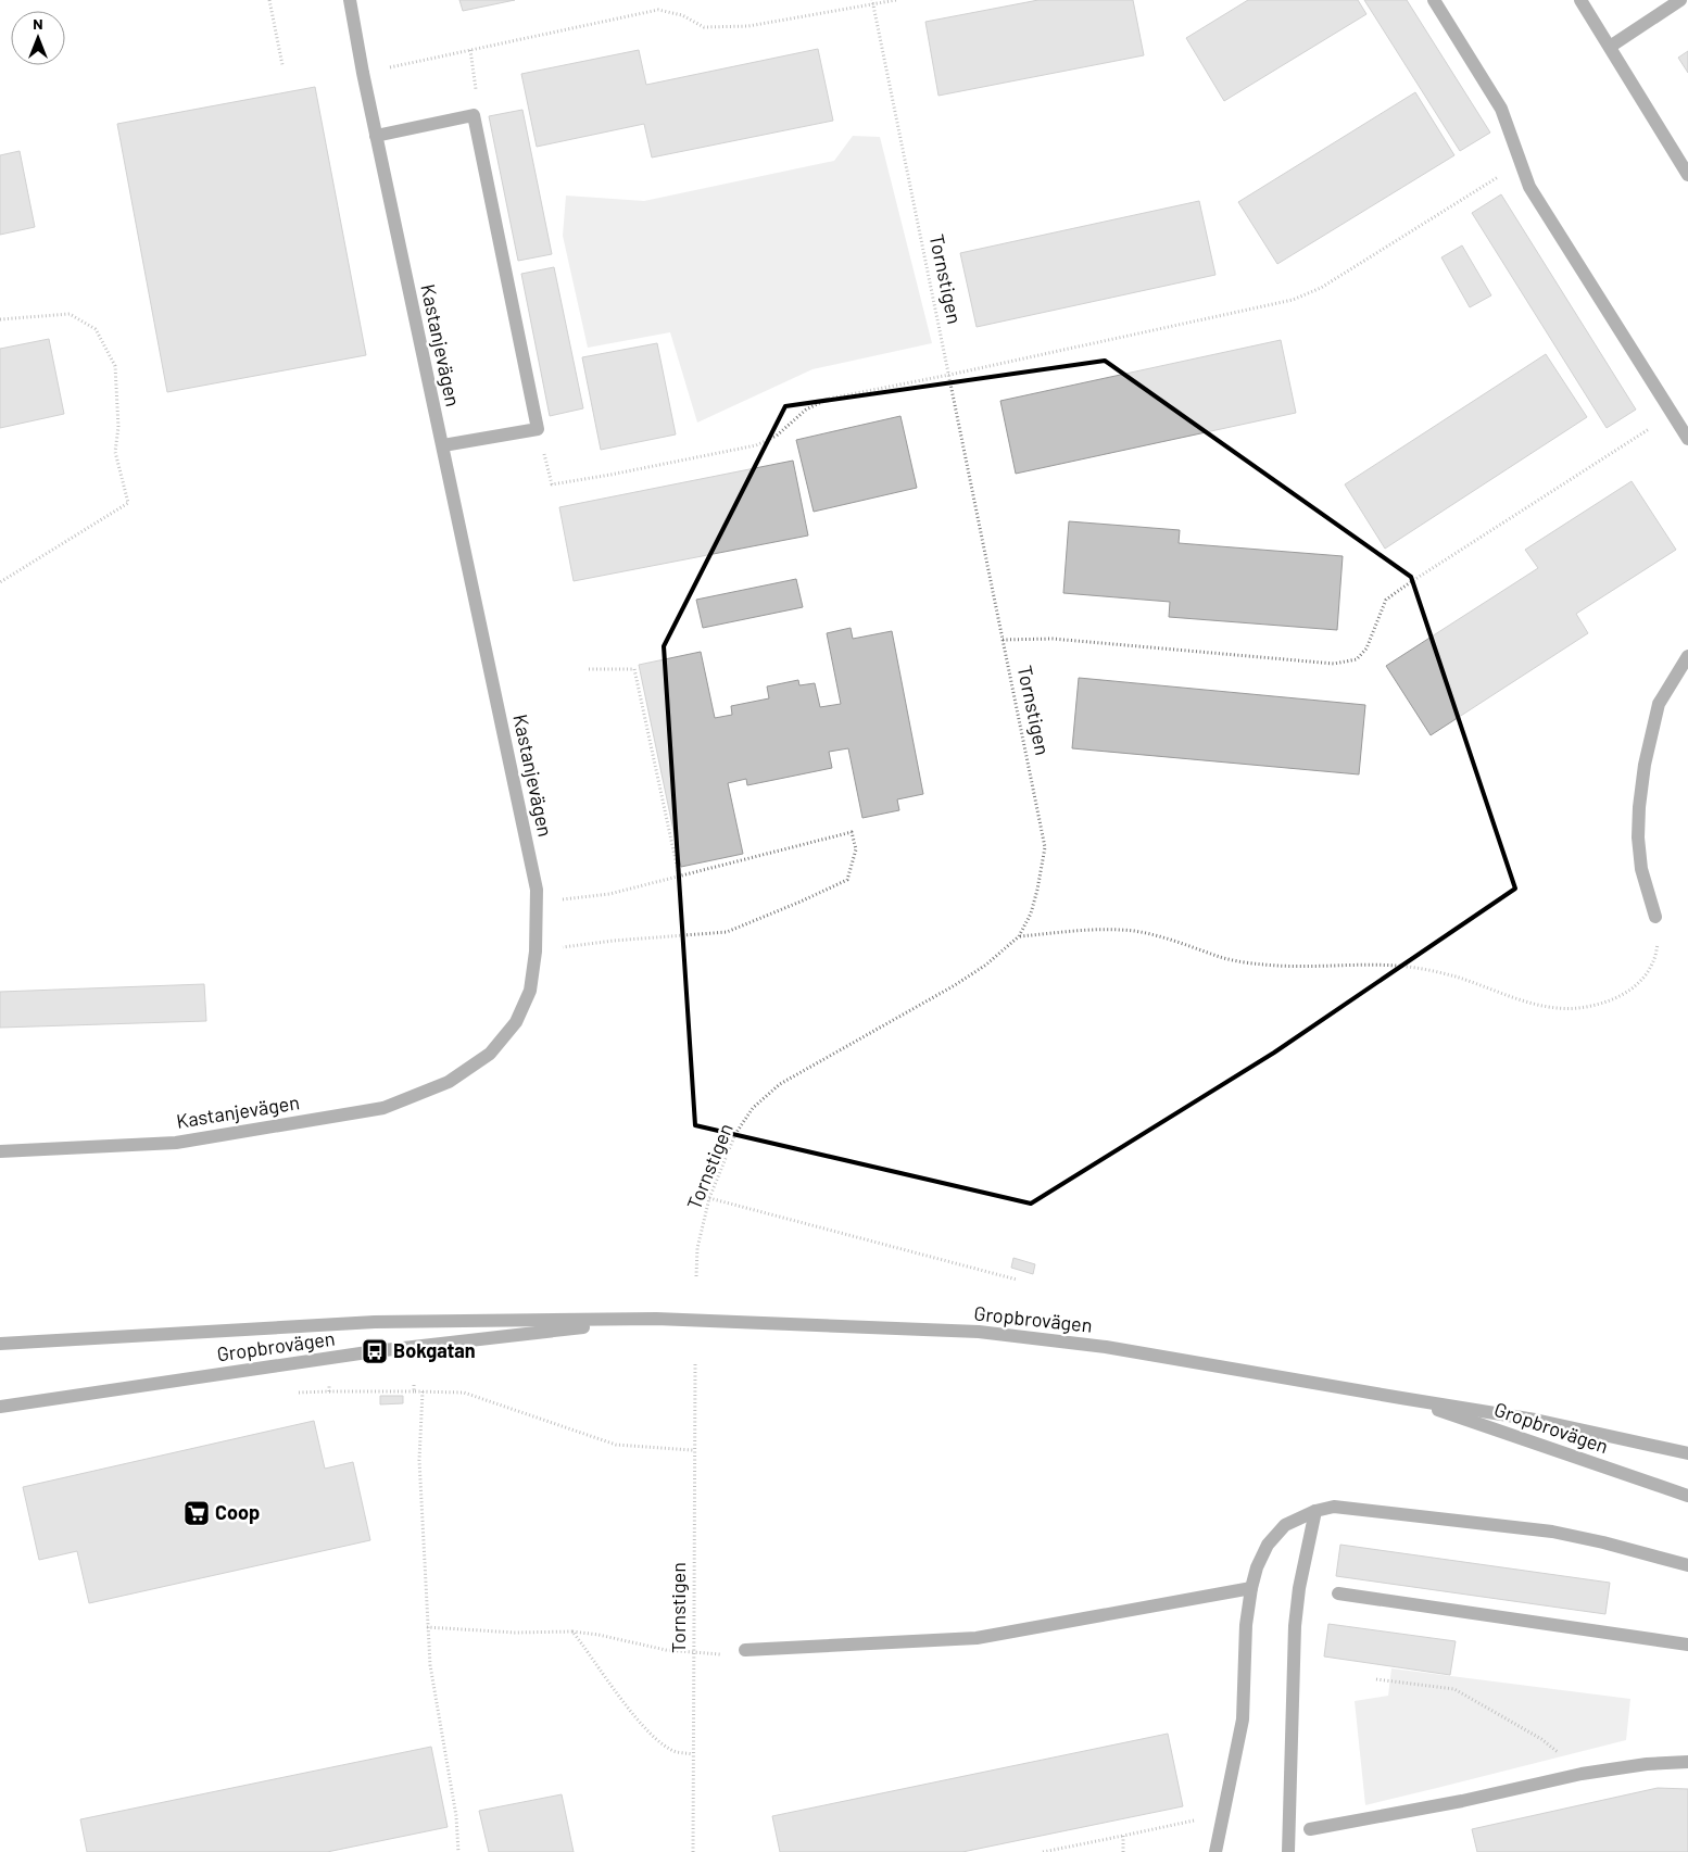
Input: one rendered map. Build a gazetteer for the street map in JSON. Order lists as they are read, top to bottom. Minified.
{"streets":{"street":["Kastanjevägen","Gropbrovägen"],"path":["Tornstigen"]},"places":{"bus stop":["Bokgatan"],"supermarket":["Coop"]},"north":"top"}
